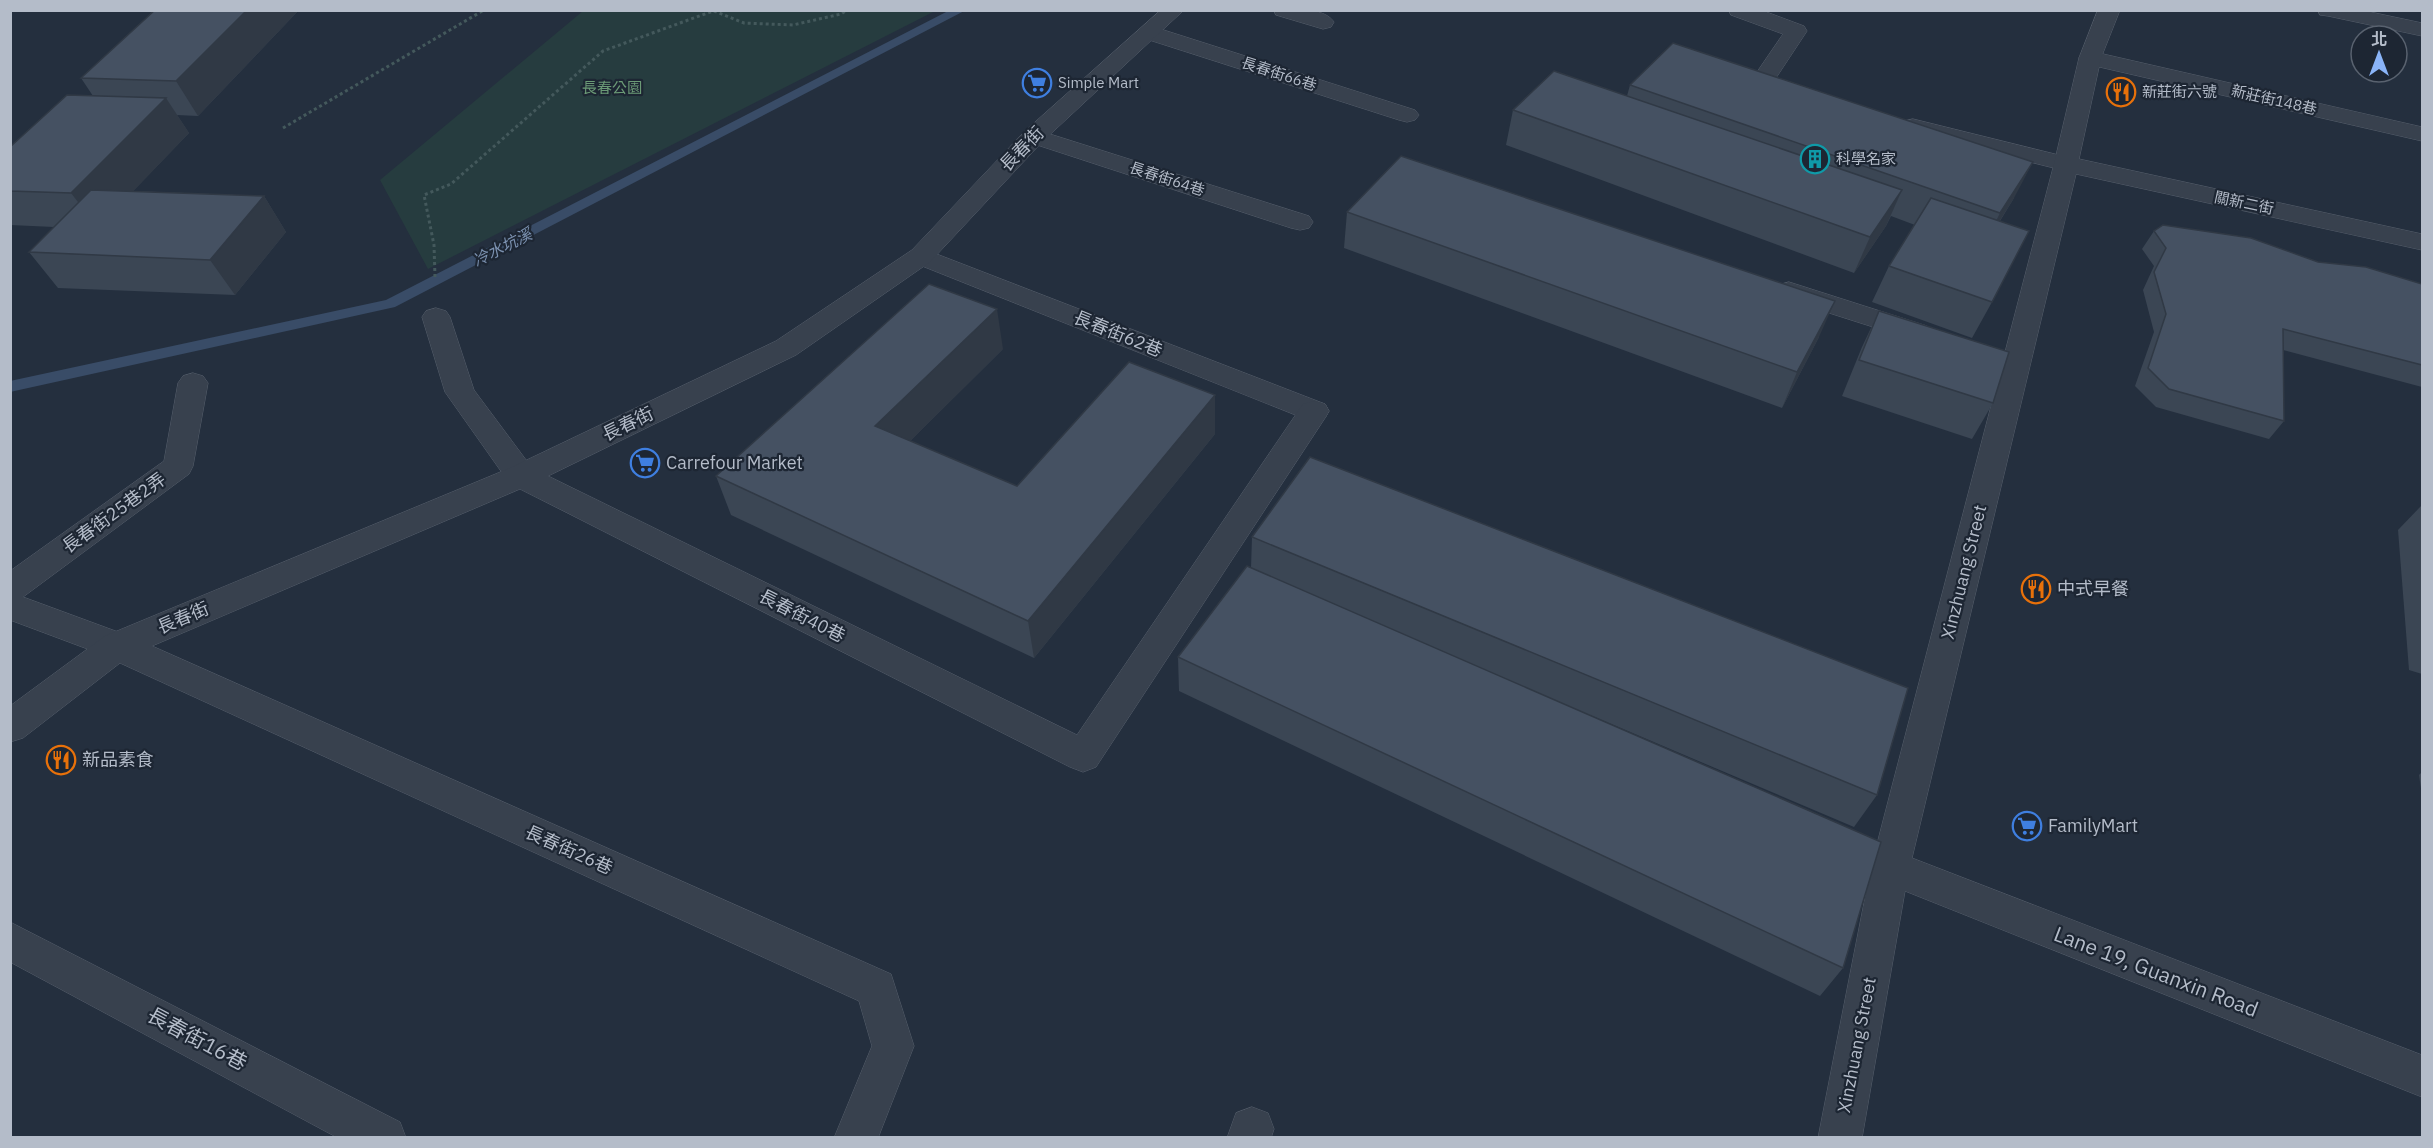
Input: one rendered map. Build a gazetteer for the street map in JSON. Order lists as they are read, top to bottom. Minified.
{"streets":{"street":["長春街66巷","新莊街148巷","長春街","長春街64巷","關新二街","長春街62巷","長春街25巷2弄","Xinzhuang Street","長春街40巷","長春街26巷","Lane 19, Guanxin Road","長春街16巷"]},"crossings":[["長春街66巷","長春街"],["新莊街148巷","Xinzhuang Street"],["長春街","長春街64巷"],["長春街","長春街62巷"],["長春街","長春街40巷"],["長春街","長春街26巷"],["關新二街","Xinzhuang Street"],["長春街62巷","長春街40巷"],["Xinzhuang Street","Lane 19, Guanxin Road"]],"water":["冷水坑溪"],"parks":["長春公園"],"places":{"supermarket":["Simple Mart","Carrefour Market","FamilyMart"],"restaurant":["新莊街六號","中式早餐","新品素食"],"building":["科學名家"]},"north":"top"}
